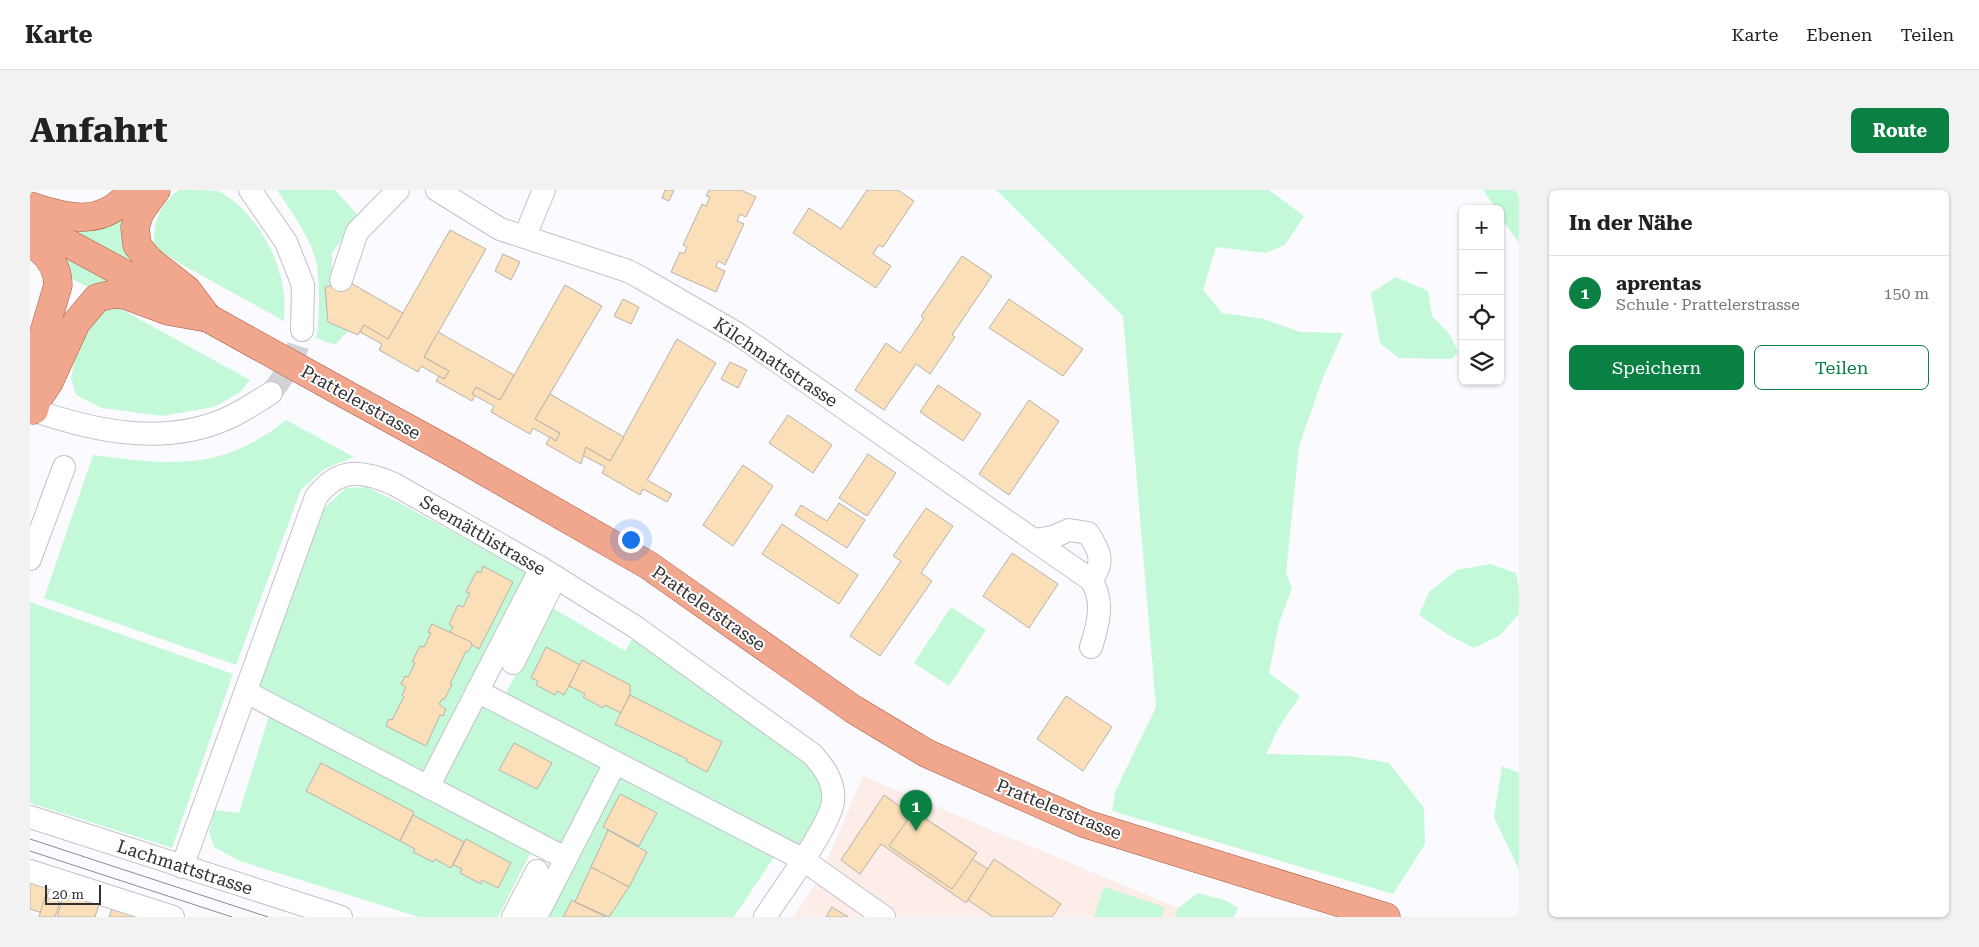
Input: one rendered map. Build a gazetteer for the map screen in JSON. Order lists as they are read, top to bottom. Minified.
{"streets":{"main road":["Prattelerstrasse"],"street":["Kilchmattstrasse","Seemättlistrasse","Lachmattstrasse"]},"crossings":[["Seemättlistrasse","Lachmattstrasse"]],"scale_bar":"20 m","page":{"header":"Karte","nav":["Karte","Ebenen","Teilen"],"buttons":["Route",["Speichern","Teilen"]],"title":"Anfahrt","heading":"In der Nähe","map_buttons":["+","−"],"list":[{"mark":"1","name":"aprentas","note":"Schule · Prattelerstrasse","value":"150 m"}],"pins":"1","scale":"20 m"}}
